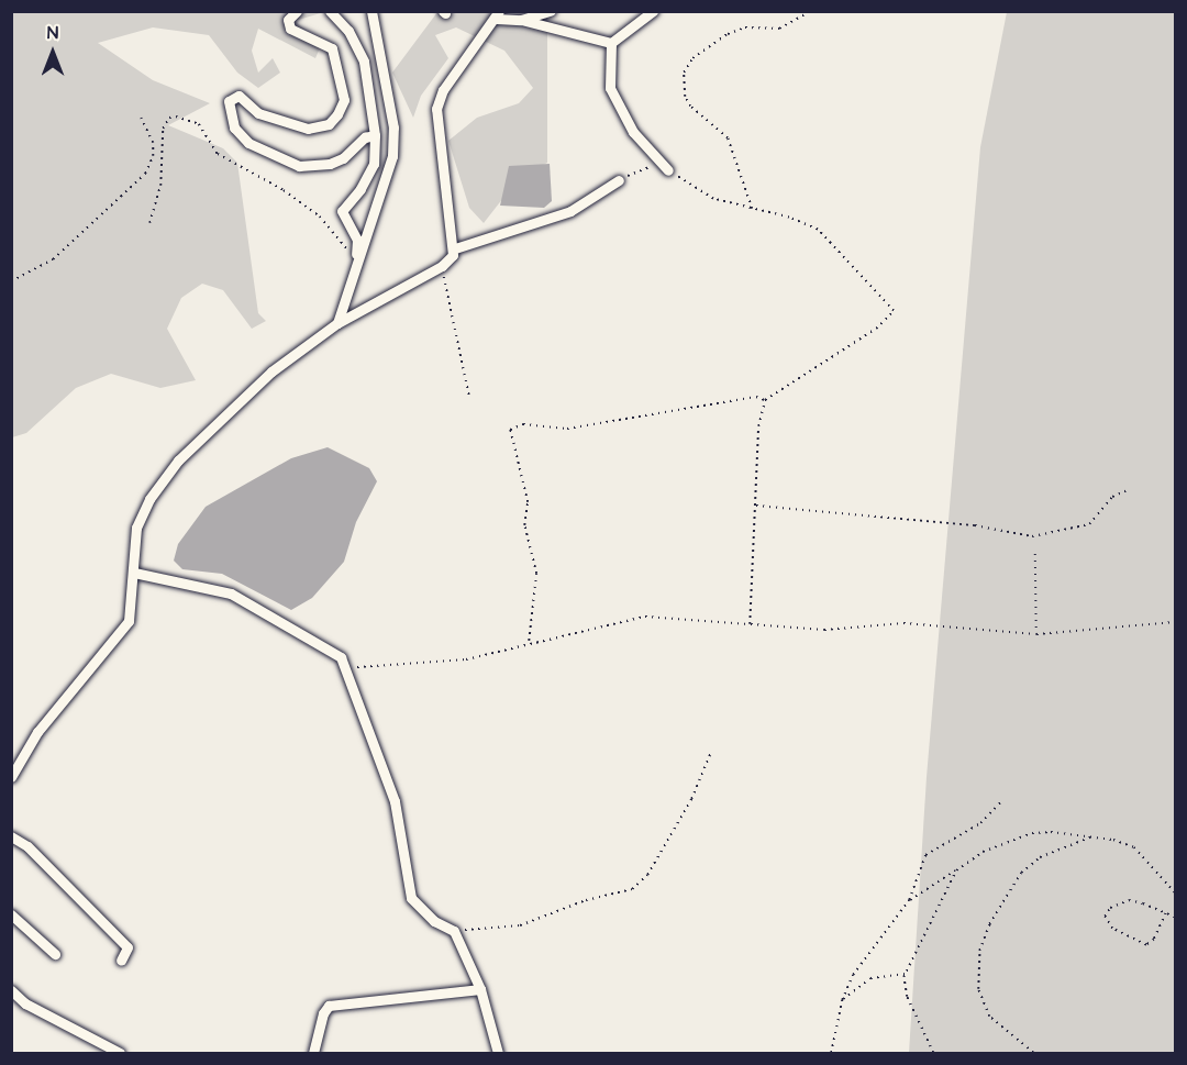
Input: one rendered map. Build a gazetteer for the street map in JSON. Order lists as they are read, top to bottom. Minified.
{"north":"top"}
